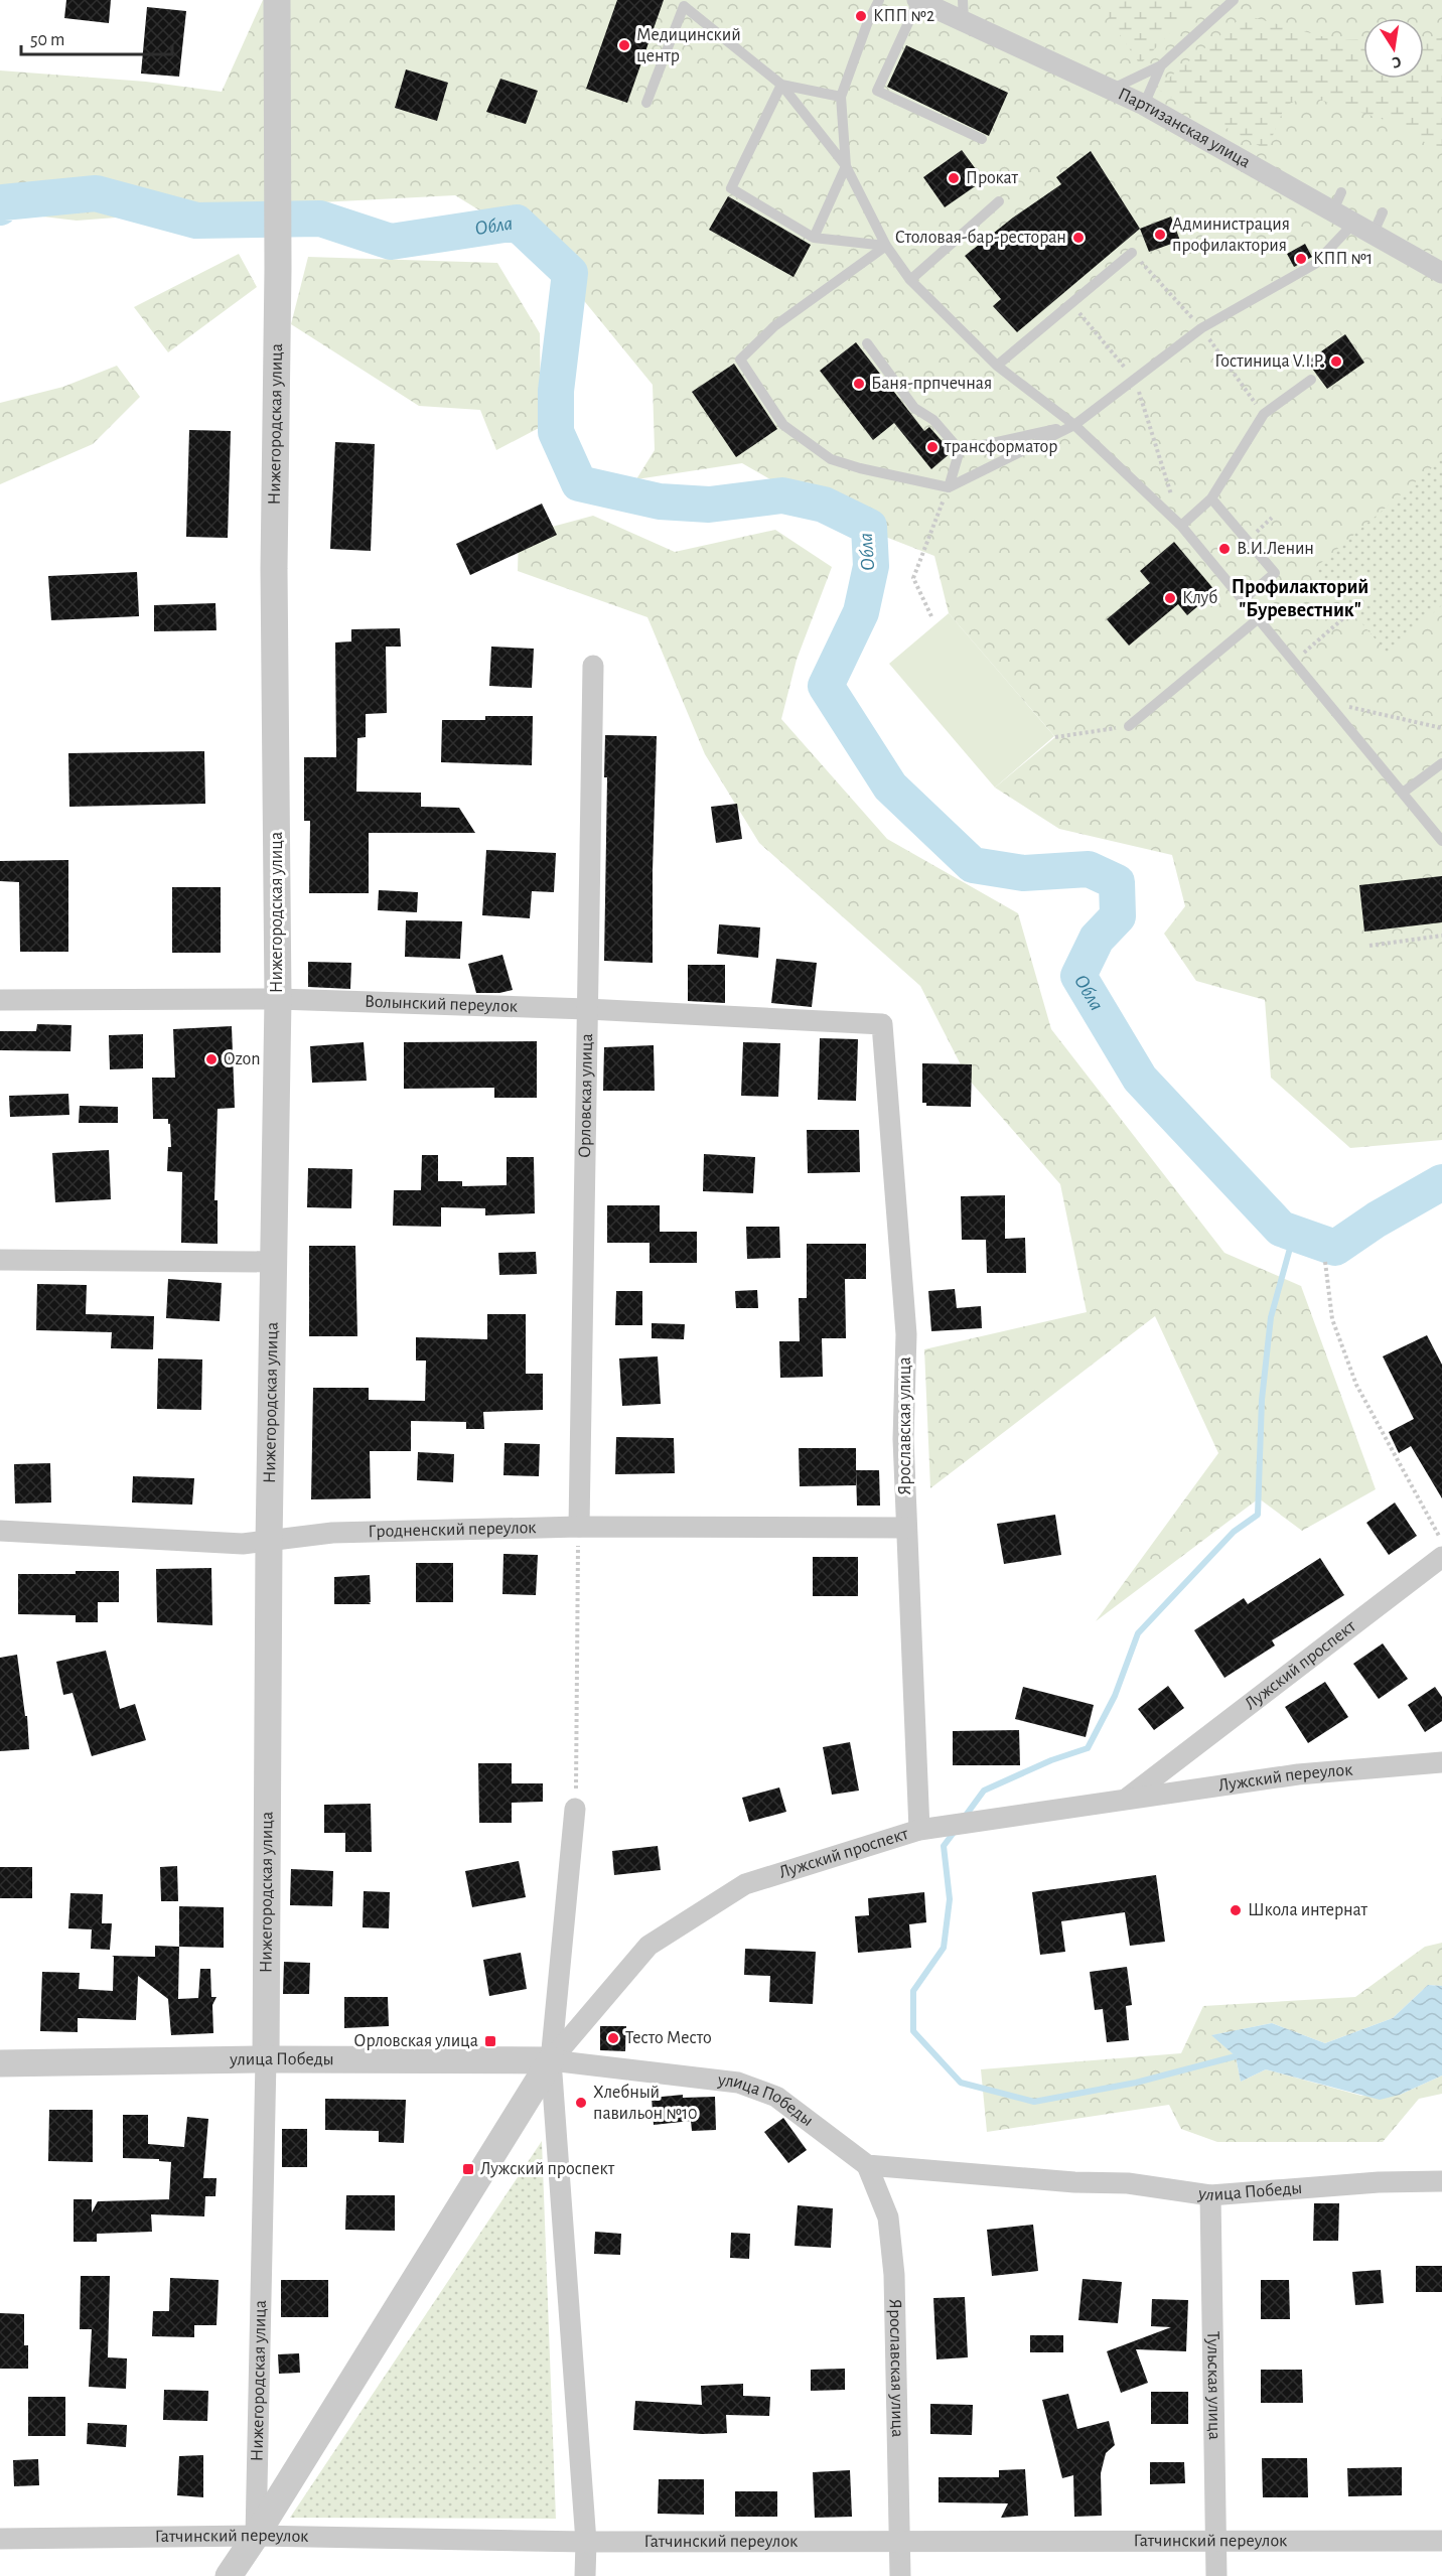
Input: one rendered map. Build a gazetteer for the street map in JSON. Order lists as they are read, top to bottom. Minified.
{"streets":{"street":["Партизанская улица","Нижегородская улица","Волынский переулок","Орловская улица","Ярославская улица","Гродненский переулок","Лужский проспект","Лужский переулок","улица Победы","Тульская улица","Гатчинский переулок"]},"crossings":[["Нижегородская улица","Волынский переулок"],["Нижегородская улица","Гродненский переулок"],["Нижегородская улица","Лужский проспект"],["Нижегородская улица","улица Победы"],["Нижегородская улица","Гатчинский переулок"],["Волынский переулок","Орловская улица"],["Волынский переулок","Ярославская улица"],["Орловская улица","Гродненский переулок"],["Ярославская улица","Гродненский переулок"],["Ярославская улица","Лужский проспект"],["Ярославская улица","улица Победы"],["Ярославская улица","Гатчинский переулок"],["Лужский проспект","Лужский переулок"],["Лужский проспект","улица Победы"],["Лужский проспект","Гатчинский переулок"],["улица Победы","Тульская улица"],["Тульская улица","Гатчинский переулок"]],"districts":["Профилакторий \"Буревестник\""],"water":["Обла"],"places":{"other":["КПП №2","Медицинский центр","Прокат","Администрация профилактория","Столовая-бар-ресторан","КПП №1","Гостиница V.I.P.","Баня-прпчечная","трансформатор","В.И.Ленин","Клуб","Ozon","Школа интернат","Тесто Место","Хлебный павильон №10"],"transit":["Орловская улица","Лужский проспект"]},"scale_bar":"50 m","north":"bottom"}
